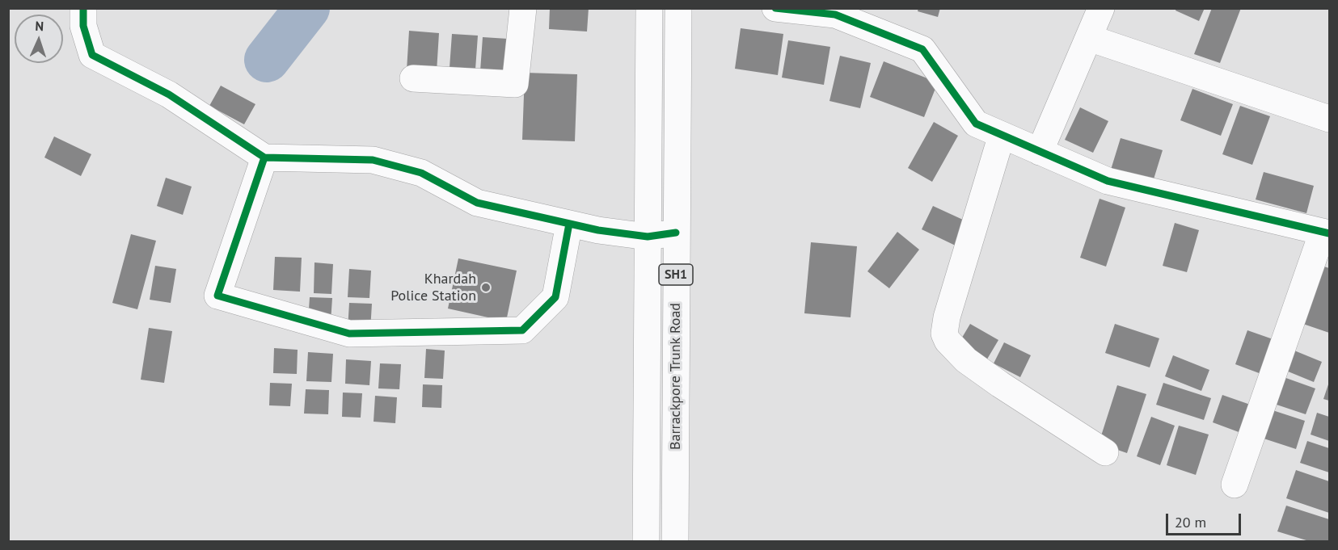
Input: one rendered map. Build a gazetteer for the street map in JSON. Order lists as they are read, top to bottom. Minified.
{"streets":{"street":["SH1","Barrackpore Trunk Road"]},"places":["Khardah Police Station"],"scale_bar":"20 m","north":"top"}
